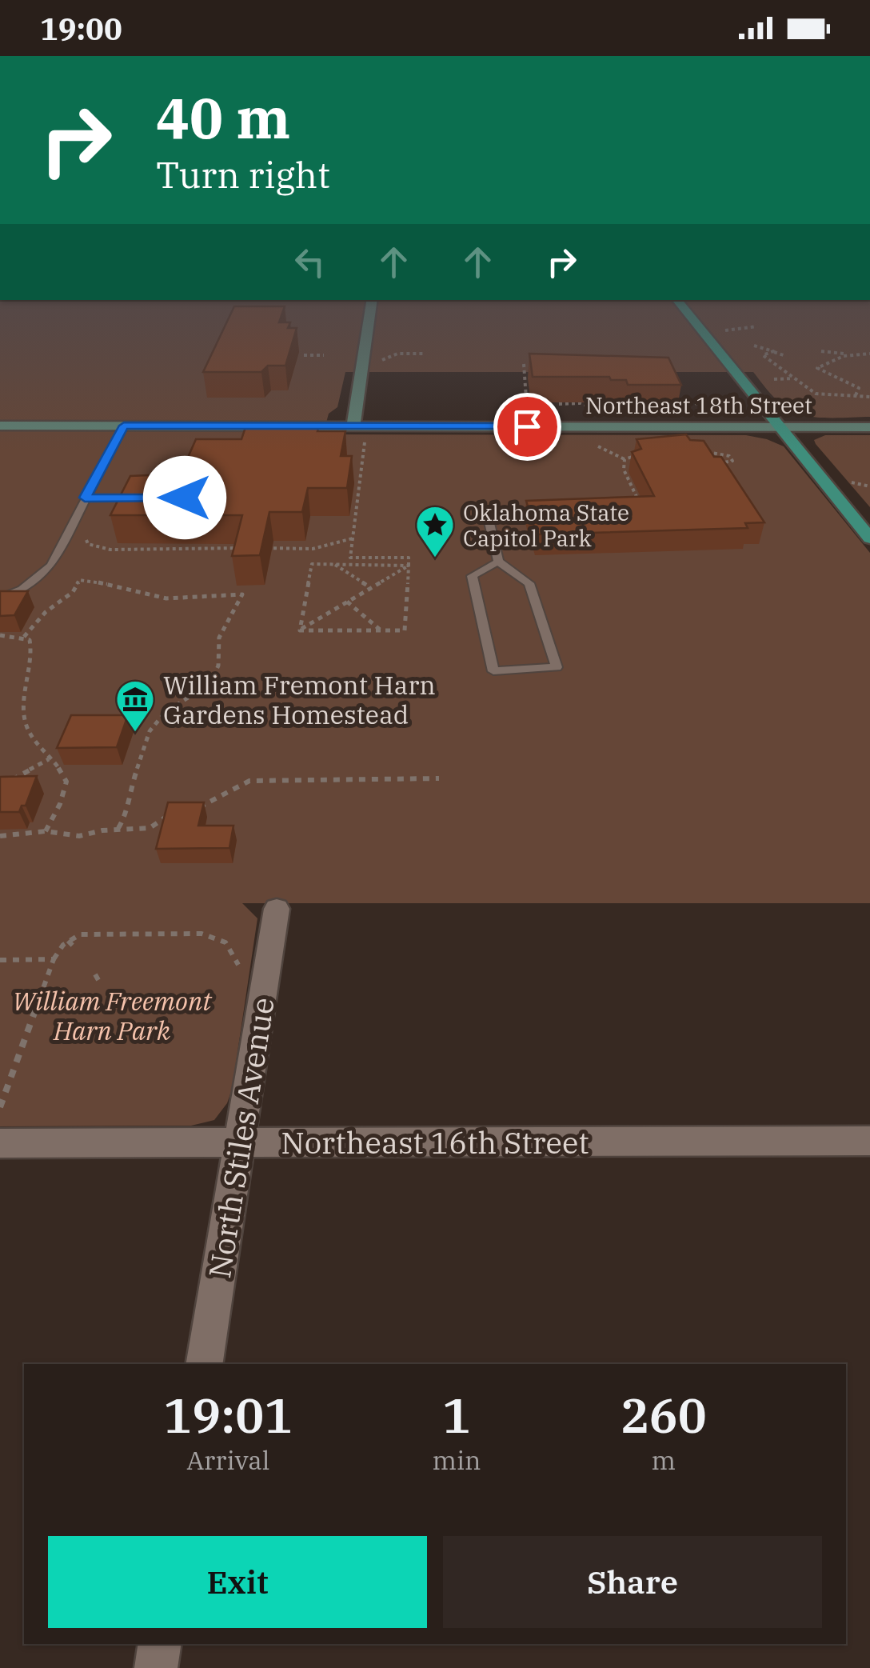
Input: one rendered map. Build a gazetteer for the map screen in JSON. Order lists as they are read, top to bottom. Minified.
{"streets":{"street":["Northeast 18th Street","North Stiles Avenue","Northeast 16th Street"]},"crossings":[["North Stiles Avenue","Northeast 16th Street"]],"parks":["William Freemont Harn Park"],"places":{"place":["Oklahoma State Capitol Park"],"museum":["William Fremont Harn Gardens Homestead"]},"page":{"status":"19:00","turn":["40 m","Turn right"],"eta":["19:01","Arrival","1","min","260","m"],"buttons":["Exit","Share"]}}
